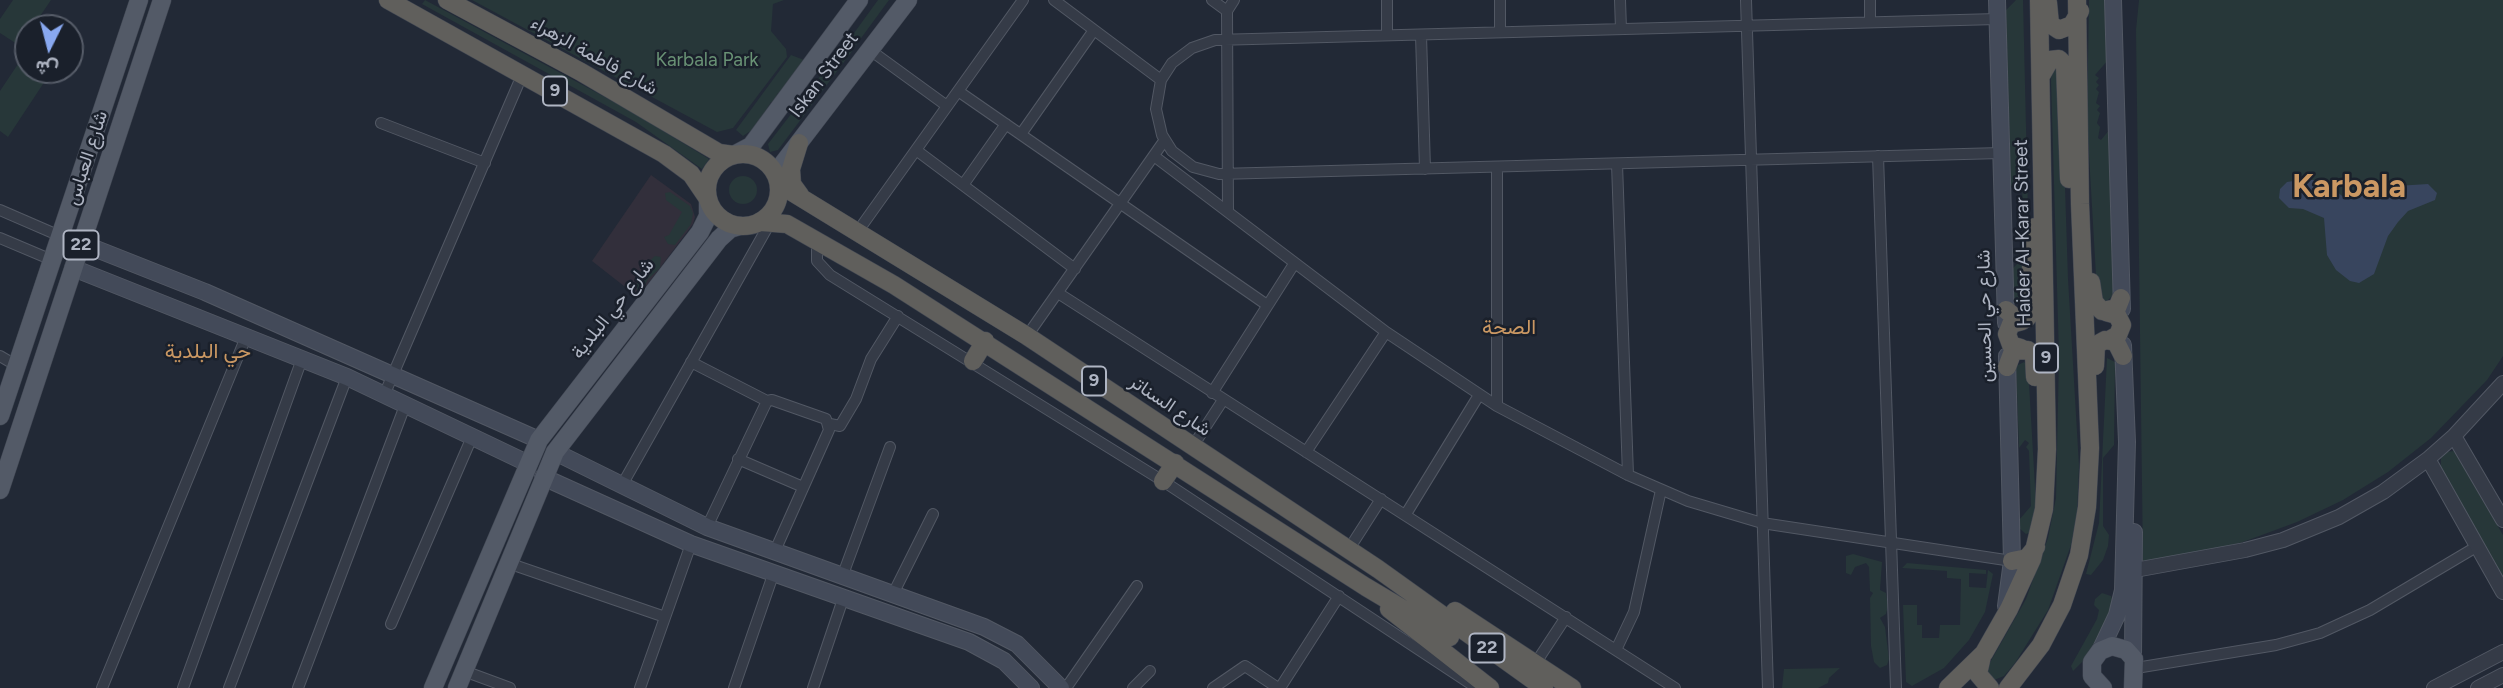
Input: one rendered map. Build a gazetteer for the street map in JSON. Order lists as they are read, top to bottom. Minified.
{"streets":{"highway":["شارع فاطمة الزهراء","9","Haider Al-Karar Street","22","شارع السناتر"],"main road":["Iskan Street","شارع العباس","شارع حي البلدية","شارع حي الحسين"]},"crossings":[["شارع فاطمة الزهراء","Iskan Street"],["شارع فاطمة الزهراء","9"],["شارع فاطمة الزهراء","شارع حي البلدية"],["شارع فاطمة الزهراء","شارع السناتر"],["Iskan Street","9"],["Iskan Street","شارع حي البلدية"],["Iskan Street","شارع السناتر"],["9","22"],["9","شارع حي البلدية"],["9","شارع السناتر"],["Haider Al-Karar Street","شارع حي الحسين"],["22","شارع السناتر"],["شارع حي البلدية","شارع السناتر"]],"districts":["Karbala","الصحة","حي البلدية"],"parks":["Karbala Park"],"north":"bottom"}
